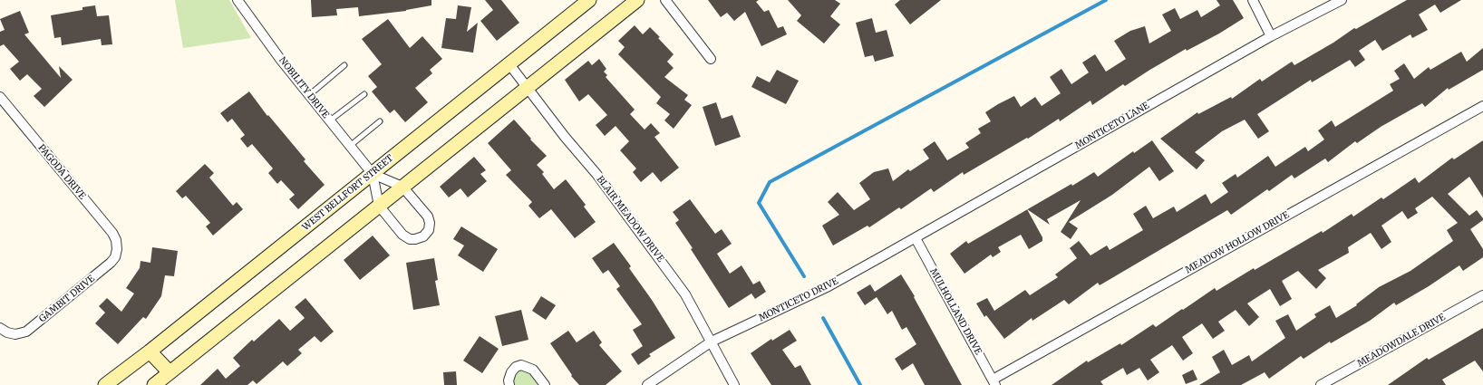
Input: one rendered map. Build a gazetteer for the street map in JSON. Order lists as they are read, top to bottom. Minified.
{"streets":{"main road":["WEST BELLFORT STREET"],"street":["NOBILITY DRIVE","MONTICETO LANE","PAGODA DRIVE","BLAIR MEADOW DRIVE","MEADOW HOLLOW DRIVE","GAMBIT DRIVE","MONTICETO DRIVE","MULHOLLAND DRIVE","MEADOWDALE DRIVE"]},"crossings":[["NOBILITY DRIVE","WEST BELLFORT STREET"],["MONTICETO LANE","MONTICETO DRIVE"],["MONTICETO LANE","MULHOLLAND DRIVE"],["PAGODA DRIVE","GAMBIT DRIVE"],["WEST BELLFORT STREET","BLAIR MEADOW DRIVE"],["BLAIR MEADOW DRIVE","MONTICETO DRIVE"],["MEADOW HOLLOW DRIVE","MULHOLLAND DRIVE"]]}
